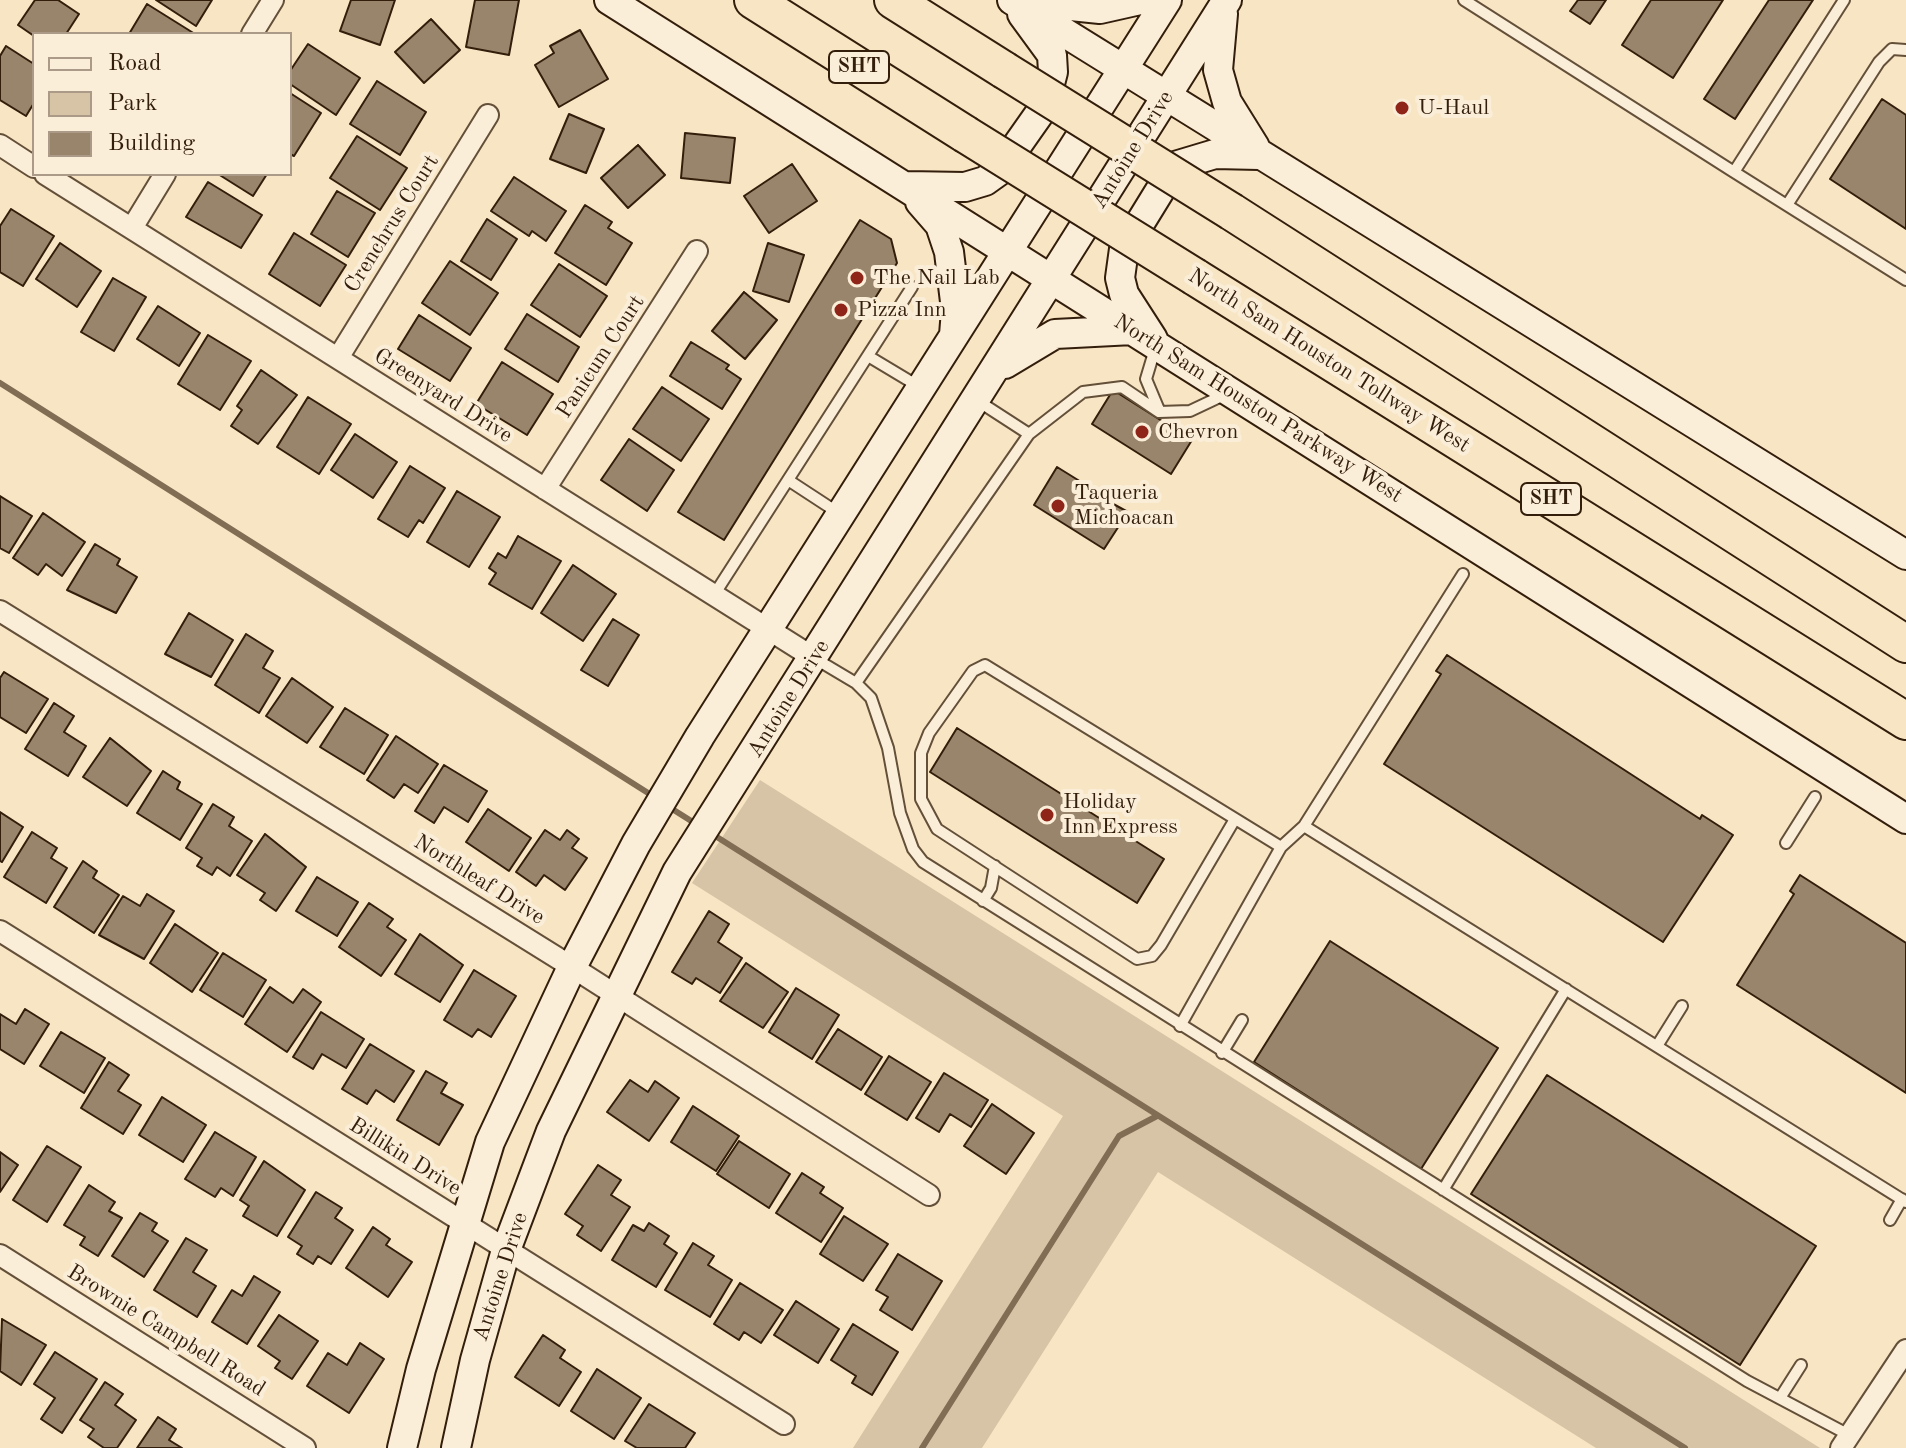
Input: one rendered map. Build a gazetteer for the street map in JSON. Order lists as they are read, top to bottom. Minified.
{"streets":{"highway":["SHT","North Sam Houston Tollway West"],"main road":["Antoine Drive","North Sam Houston Parkway West"],"street":["Crenchrus Court","Panicum Court","Greenyard Drive","Northleaf Drive","Billikin Drive","Brownie Campbell Road"]},"crossings":[["Antoine Drive","Greenyard Drive"],["Antoine Drive","North Sam Houston Parkway West"],["Antoine Drive","Northleaf Drive"],["Antoine Drive","Billikin Drive"],["Crenchrus Court","Greenyard Drive"],["Panicum Court","Greenyard Drive"]],"places":["U-Haul","The Nail Lab","Pizza Inn","Chevron","Taqueria Michoacan","Holiday Inn Express"],"legend":["Road","Park","Building"]}
